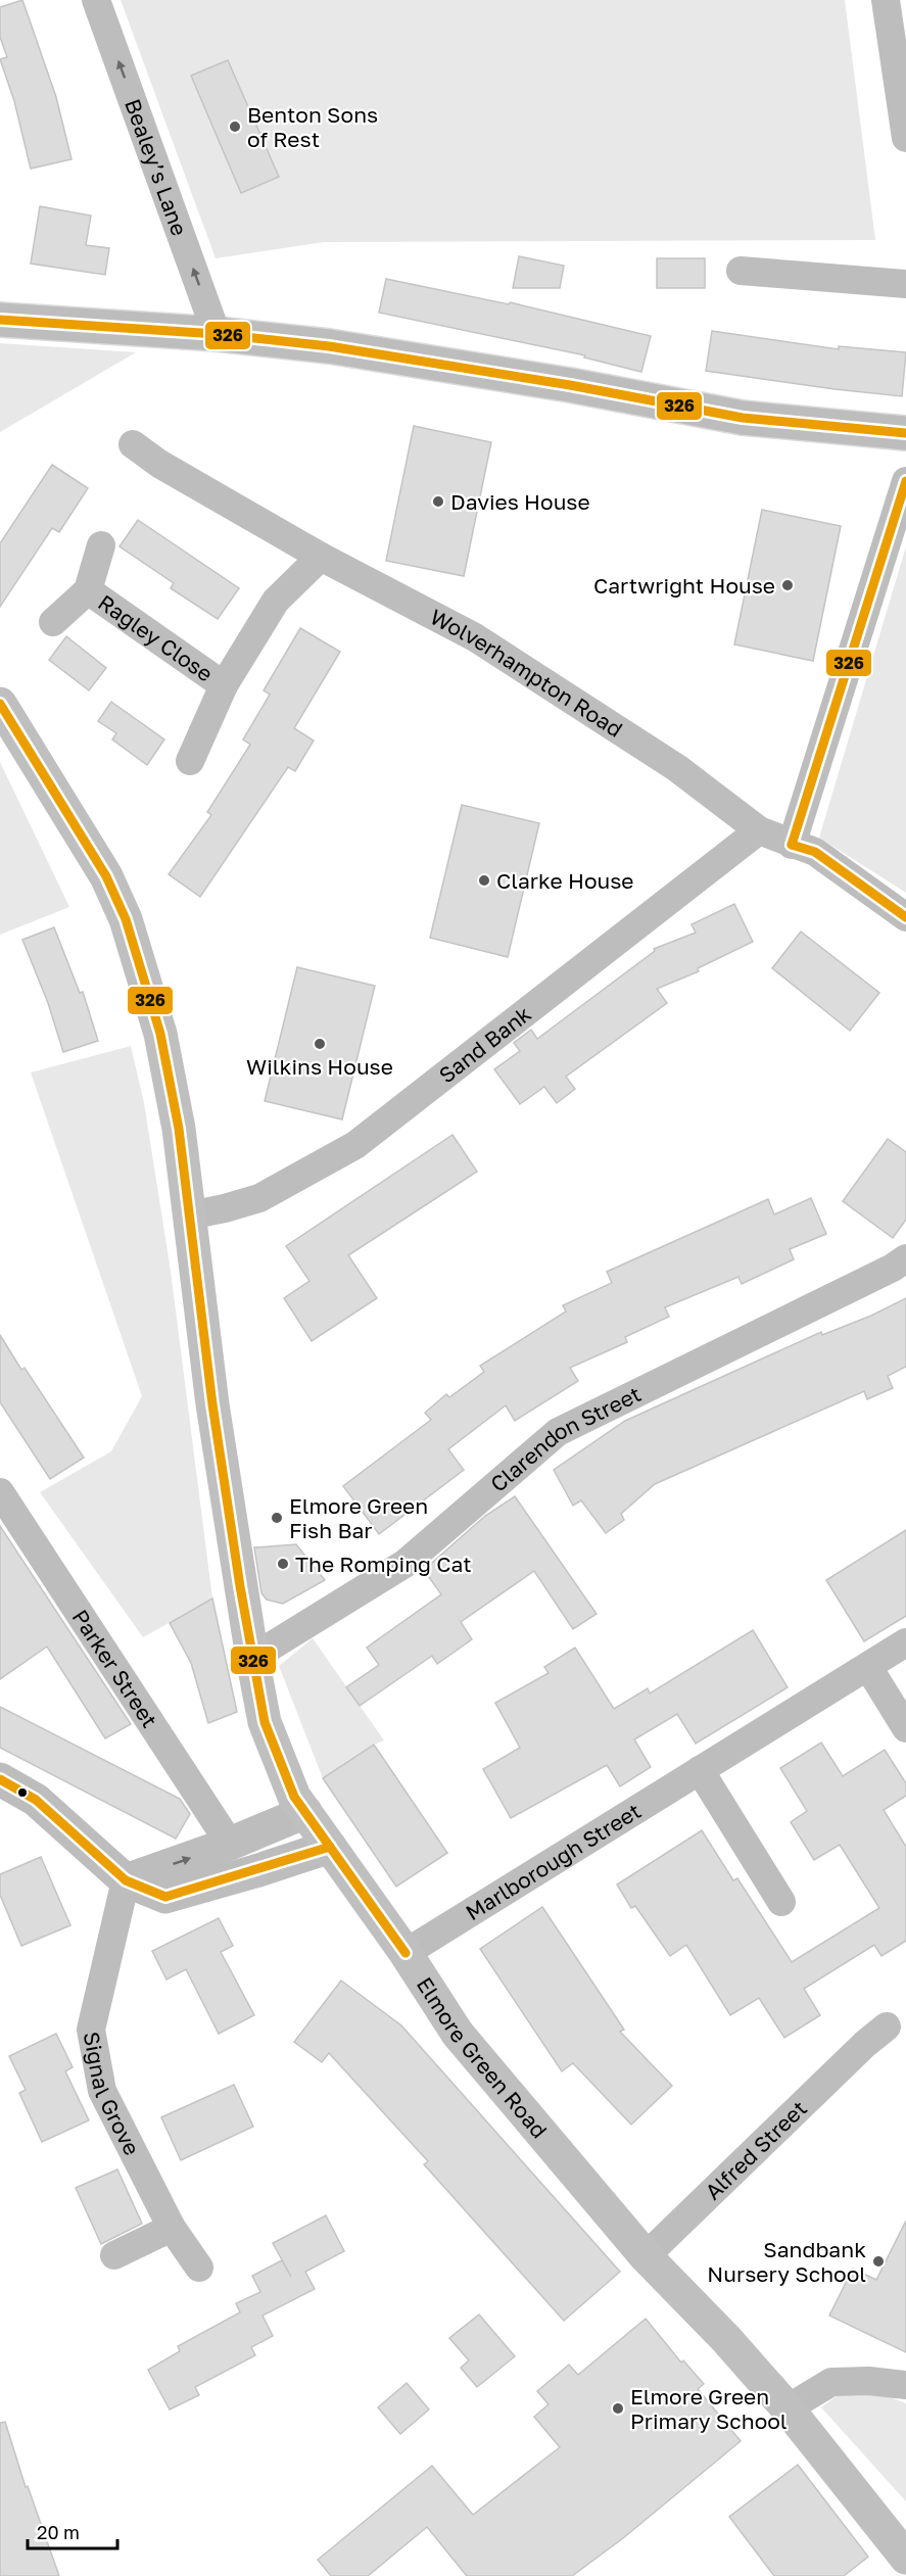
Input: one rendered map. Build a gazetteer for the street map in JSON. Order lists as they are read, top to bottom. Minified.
{"streets":{"main road":["Elmore Green Road"],"street":["Bealey’s Lane","Ragley Close","Wolverhampton Road","Sand Bank","Clarendon Street","Parker Street","Marlborough Street","Signal Grove","Alfred Street"]},"crossings":[["Ragley Close","Wolverhampton Road"],["Wolverhampton Road","Sand Bank"],["Sand Bank","Elmore Green Road"],["Clarendon Street","Elmore Green Road"],["Marlborough Street","Elmore Green Road"],["Elmore Green Road","Alfred Street"]],"one_way":["Bealey’s Lane"],"places":["Benton Sons of Rest","Davies House","Cartwright House","Clarke House","Wilkins House","Elmore Green Fish Bar","The Romping Cat","Sandbank Nursery School","Elmore Green Primary School"],"lines":["transit line 326"],"scale_bar":"20 m"}
